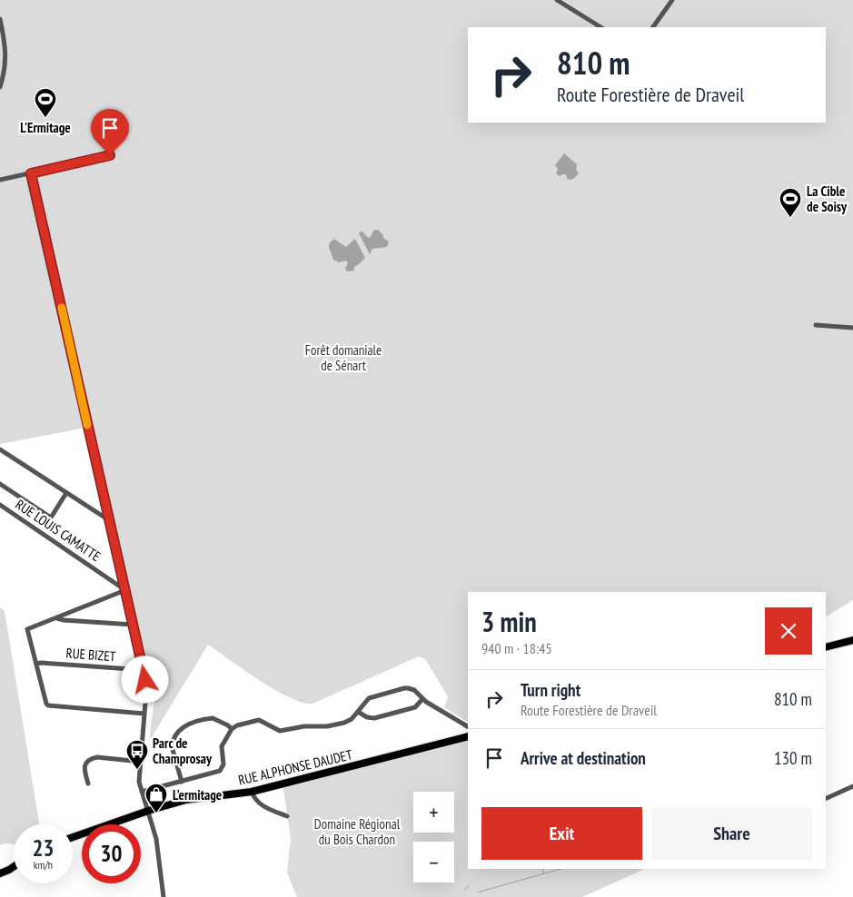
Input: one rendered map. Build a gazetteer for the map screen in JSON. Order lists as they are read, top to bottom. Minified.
{"streets":{"main road":["RUE ALPHONSE DAUDET"],"street":["RUE LOUIS CAMATTE","RUE BIZET"]},"parks":["Forêt domaniale de Sénart","Domaine Régional du Bois Chardon"],"places":{"sports":["L'Ermitage","La Cible de Soisy"],"bus stop":["Parc de Champrosay"],"shop":["L'ermitage"]},"page":{"turn":["810 m","Route Forestière de Draveil"],"heading":["3 min","940 m · 18:45"],"list":[{"name":"Turn right","note":"Route Forestière de Draveil","value":"810 m"},{"name":"Arrive at destination","value":"130 m"}],"map_buttons":["+","−"],"buttons":["Exit","Share"],"speed":"23 km/h","limit":"30"}}
